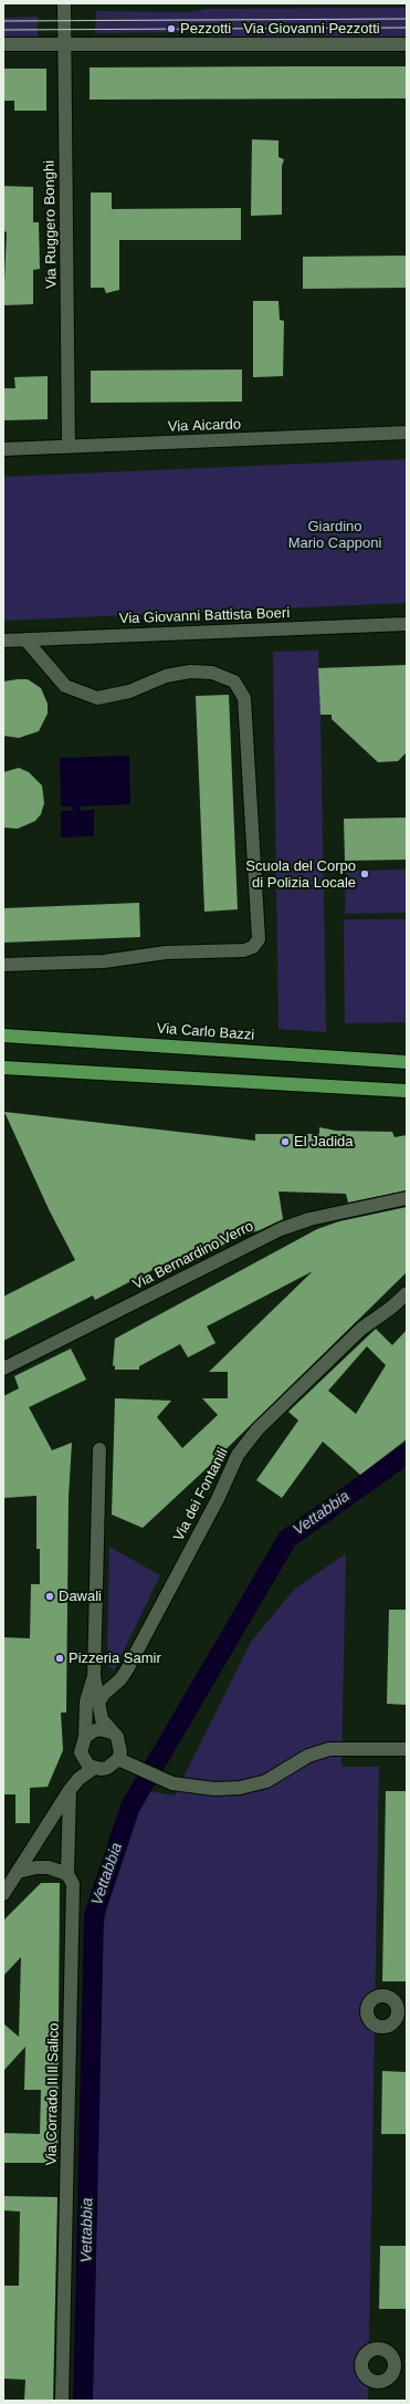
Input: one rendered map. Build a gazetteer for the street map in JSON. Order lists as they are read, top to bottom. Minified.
{"streets":{"main road":["Via Carlo Bazzi"],"street":["Via Giovanni Pezzotti","Via Ruggero Bonghi","Via Aicardo","Via Giovanni Battista Boeri","Via Bernardino Verro","Via dei Fontanili","Via Corrado II Il Salico"]},"crossings":[["Via Giovanni Pezzotti","Via Ruggero Bonghi"],["Via Ruggero Bonghi","Via Aicardo"]],"water":["Vettabbia"],"parks":["Giardino Mario Capponi"],"places":["Pezzotti","Scuola del Corpo di Polizia Locale","El Jadida","Dawali","Pizzeria Samir"]}
